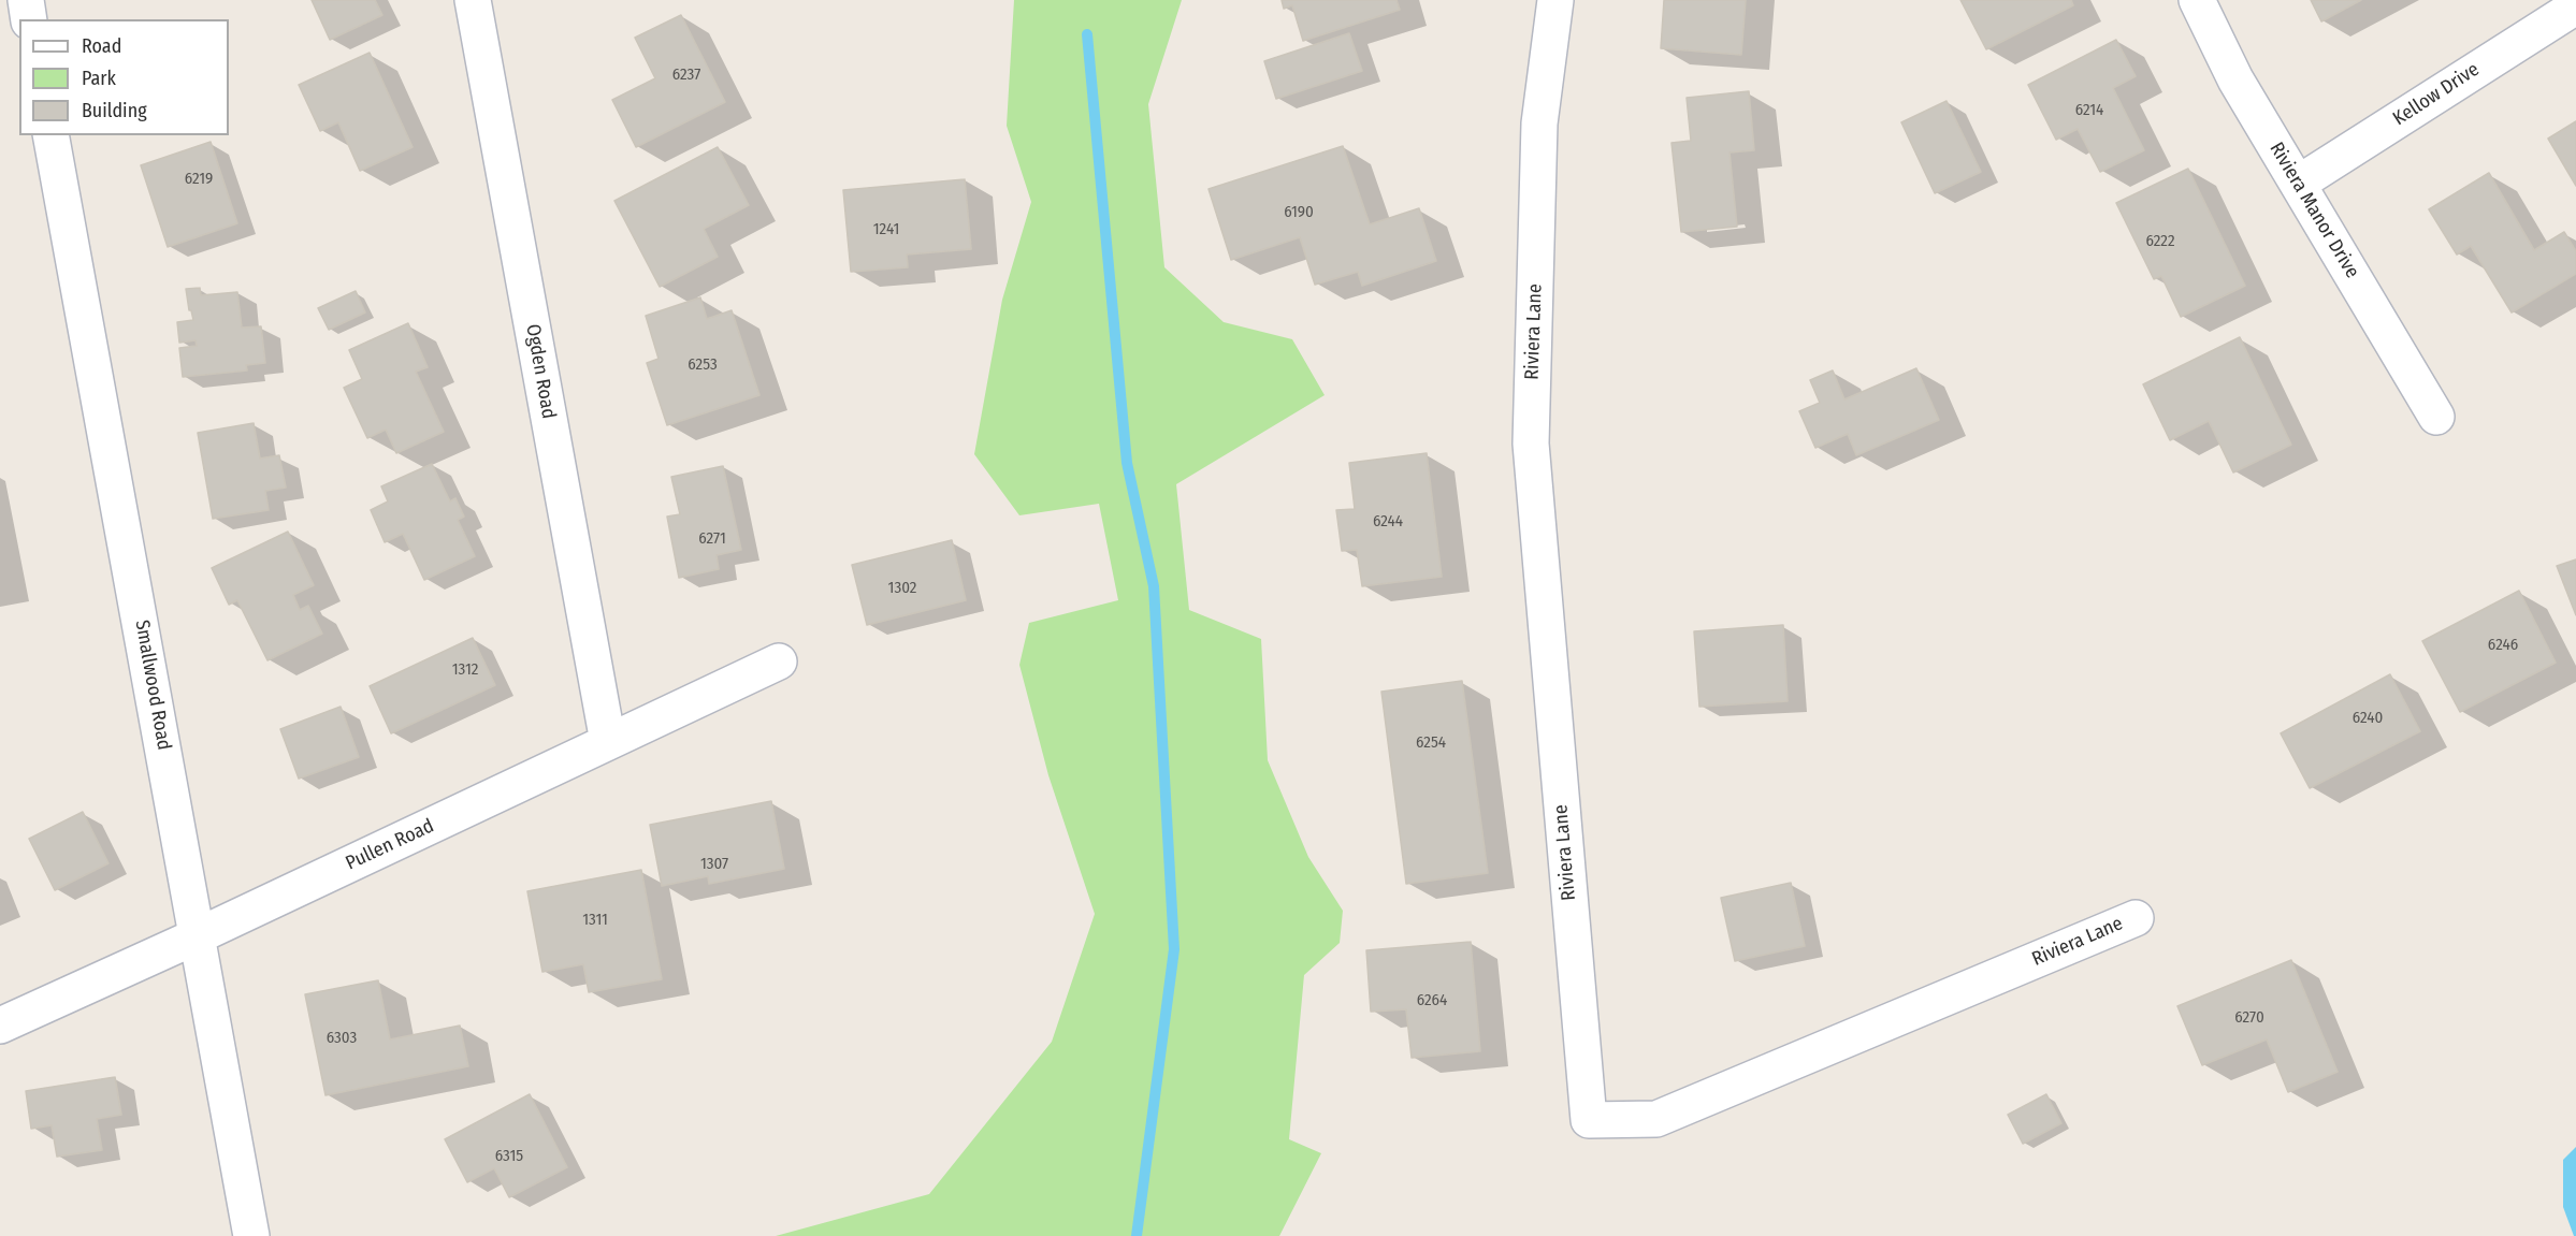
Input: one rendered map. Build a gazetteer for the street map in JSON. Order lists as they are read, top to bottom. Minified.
{"streets":{"street":["Kellow Drive","Riviera Manor Drive","Riviera Lane","Ogden Road","Smallwood Road","Pullen Road"]},"crossings":[["Kellow Drive","Riviera Manor Drive"],["Ogden Road","Pullen Road"],["Smallwood Road","Pullen Road"]],"house_numbers":["6237","6214","6219","6190","1241","6222","6253","6244","6271","1302","6246","1312","6240","6254","1307","1311","6264","6270","6303","6315"],"legend":["Road","Park","Building"]}
